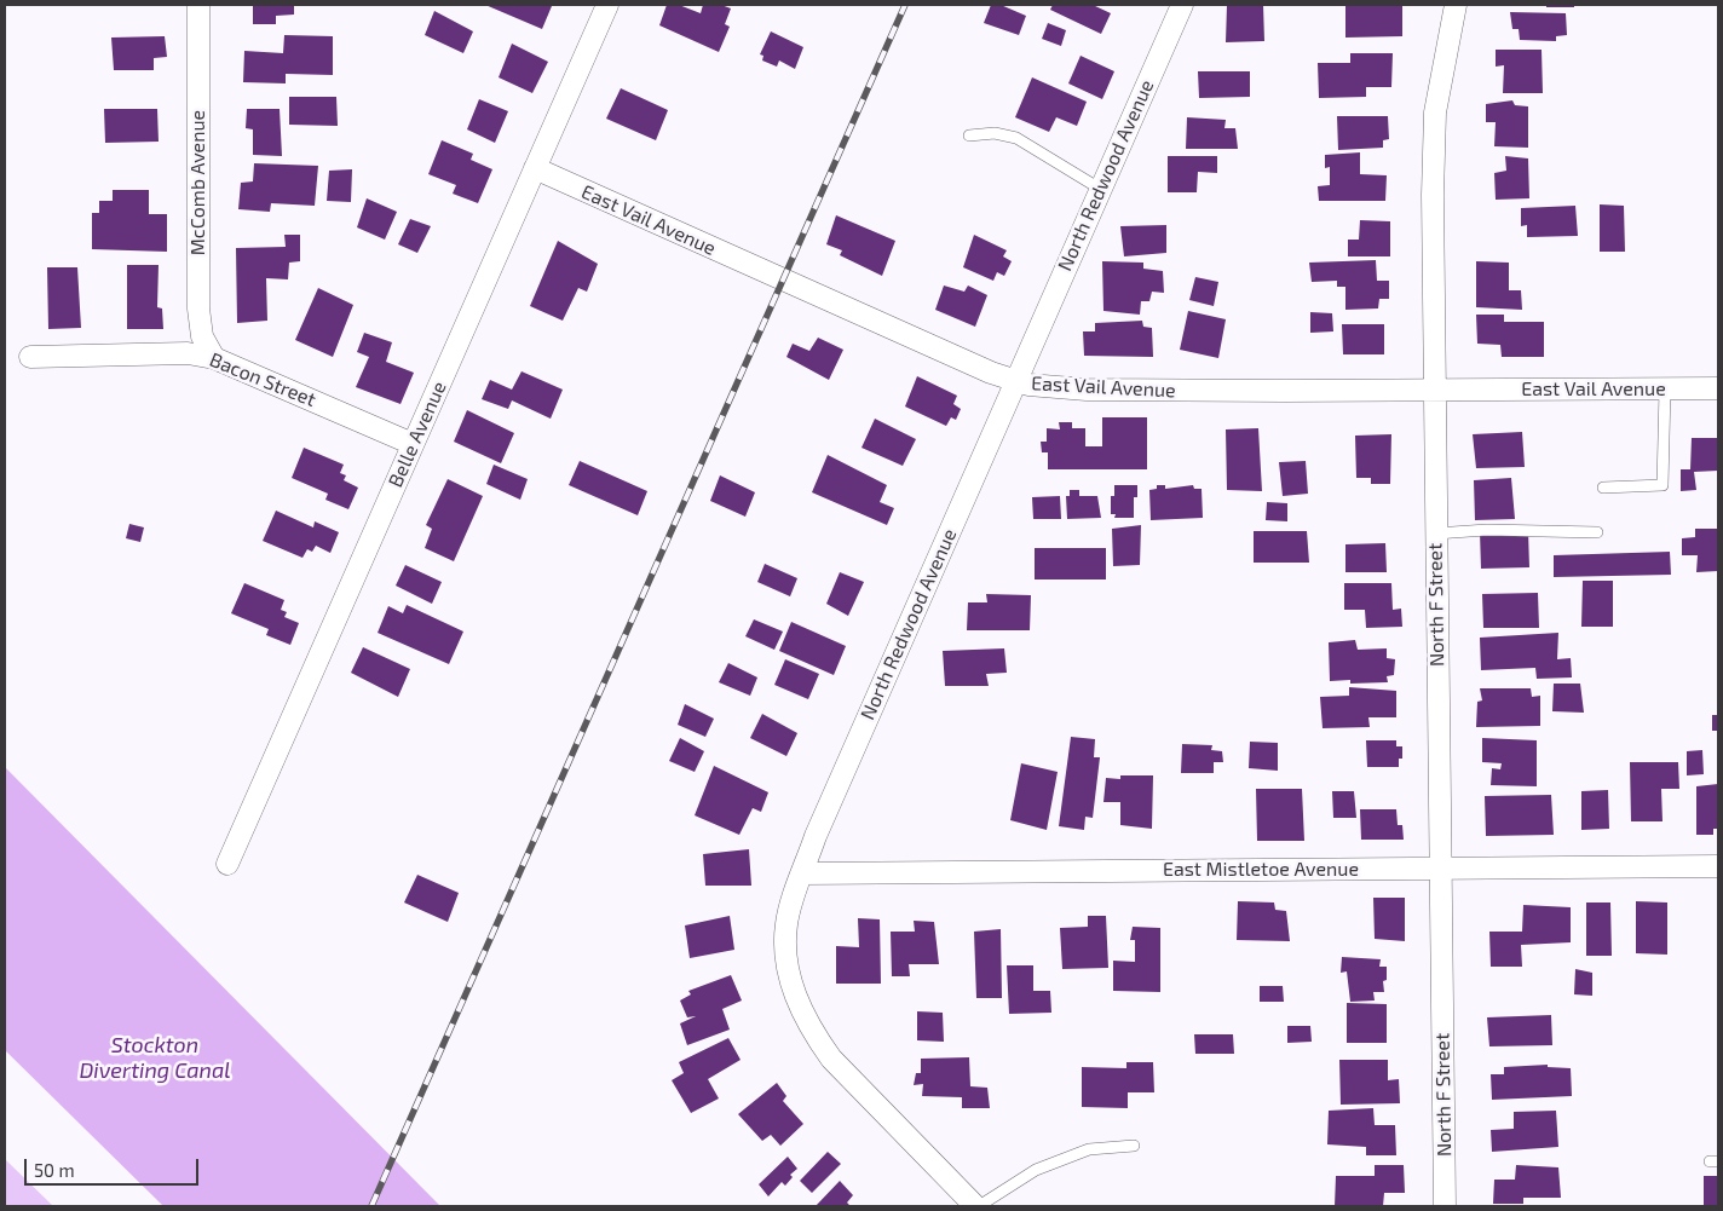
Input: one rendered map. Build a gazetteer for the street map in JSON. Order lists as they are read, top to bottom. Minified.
{"streets":{"street":["North Redwood Avenue","McComb Avenue","East Vail Avenue","Bacon Street","Belle Avenue","North F Street","East Mistletoe Avenue"]},"crossings":[["North Redwood Avenue","East Vail Avenue"],["North Redwood Avenue","East Mistletoe Avenue"],["McComb Avenue","Bacon Street"],["East Vail Avenue","Belle Avenue"],["East Vail Avenue","North F Street"],["Bacon Street","Belle Avenue"],["North F Street","East Mistletoe Avenue"]],"water":["Stockton Diverting Canal"],"scale_bar":"50 m"}
